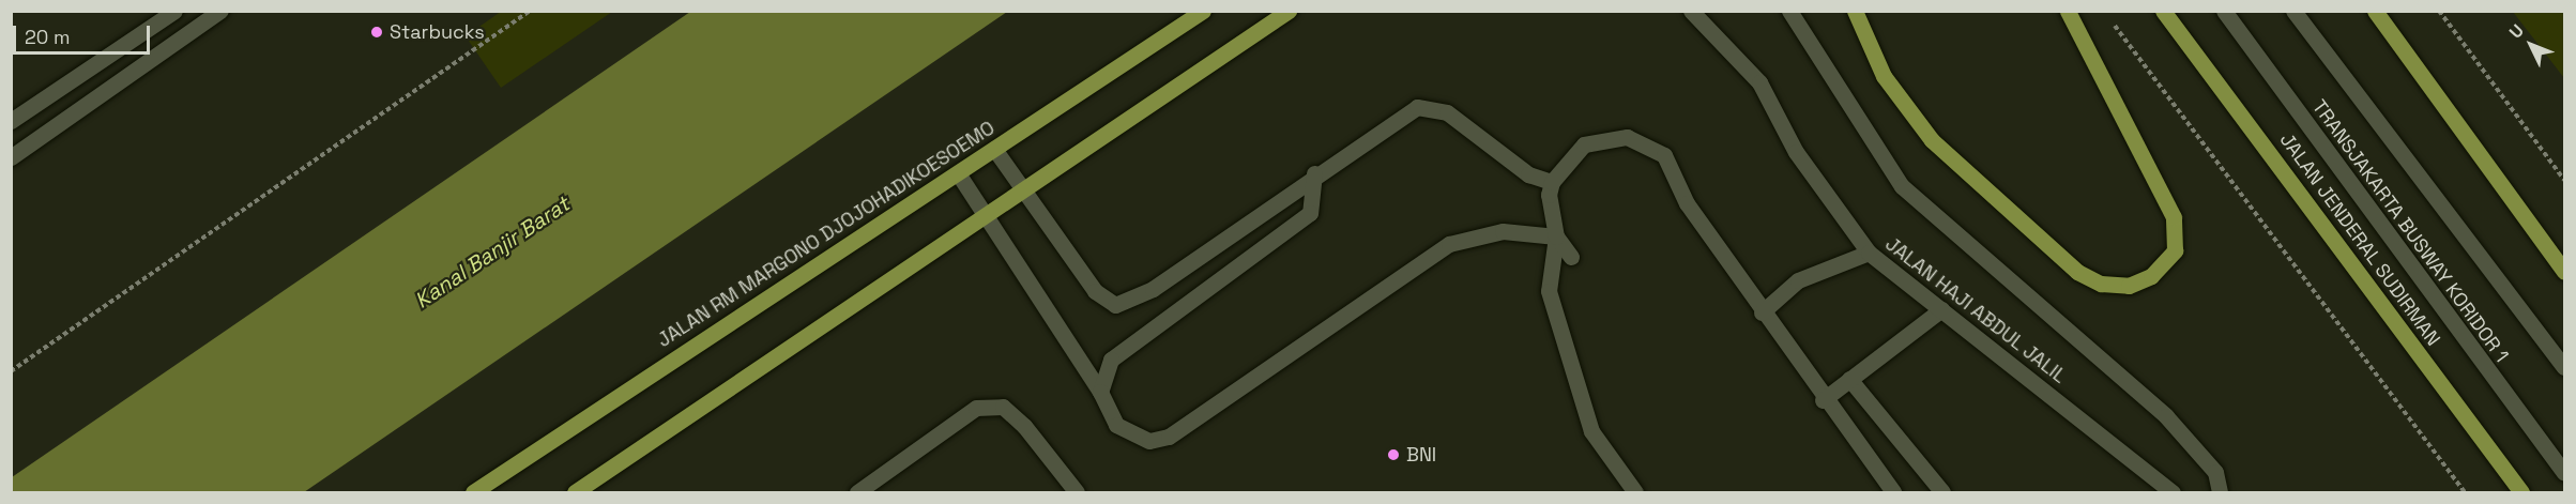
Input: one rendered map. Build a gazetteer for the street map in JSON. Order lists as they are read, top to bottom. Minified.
{"streets":{"main road":["JALAN RM MARGONO DJOJOHADIKOESOEMO","JALAN JENDERAL SUDIRMAN"],"street":["TRANSJAKARTA BUSWAY KORIDOR 1","JALAN HAJI ABDUL JALIL"]},"water":["Kanal Banjir Barat"],"places":["Starbucks","BNI"],"scale_bar":"20 m","north":"top left"}
